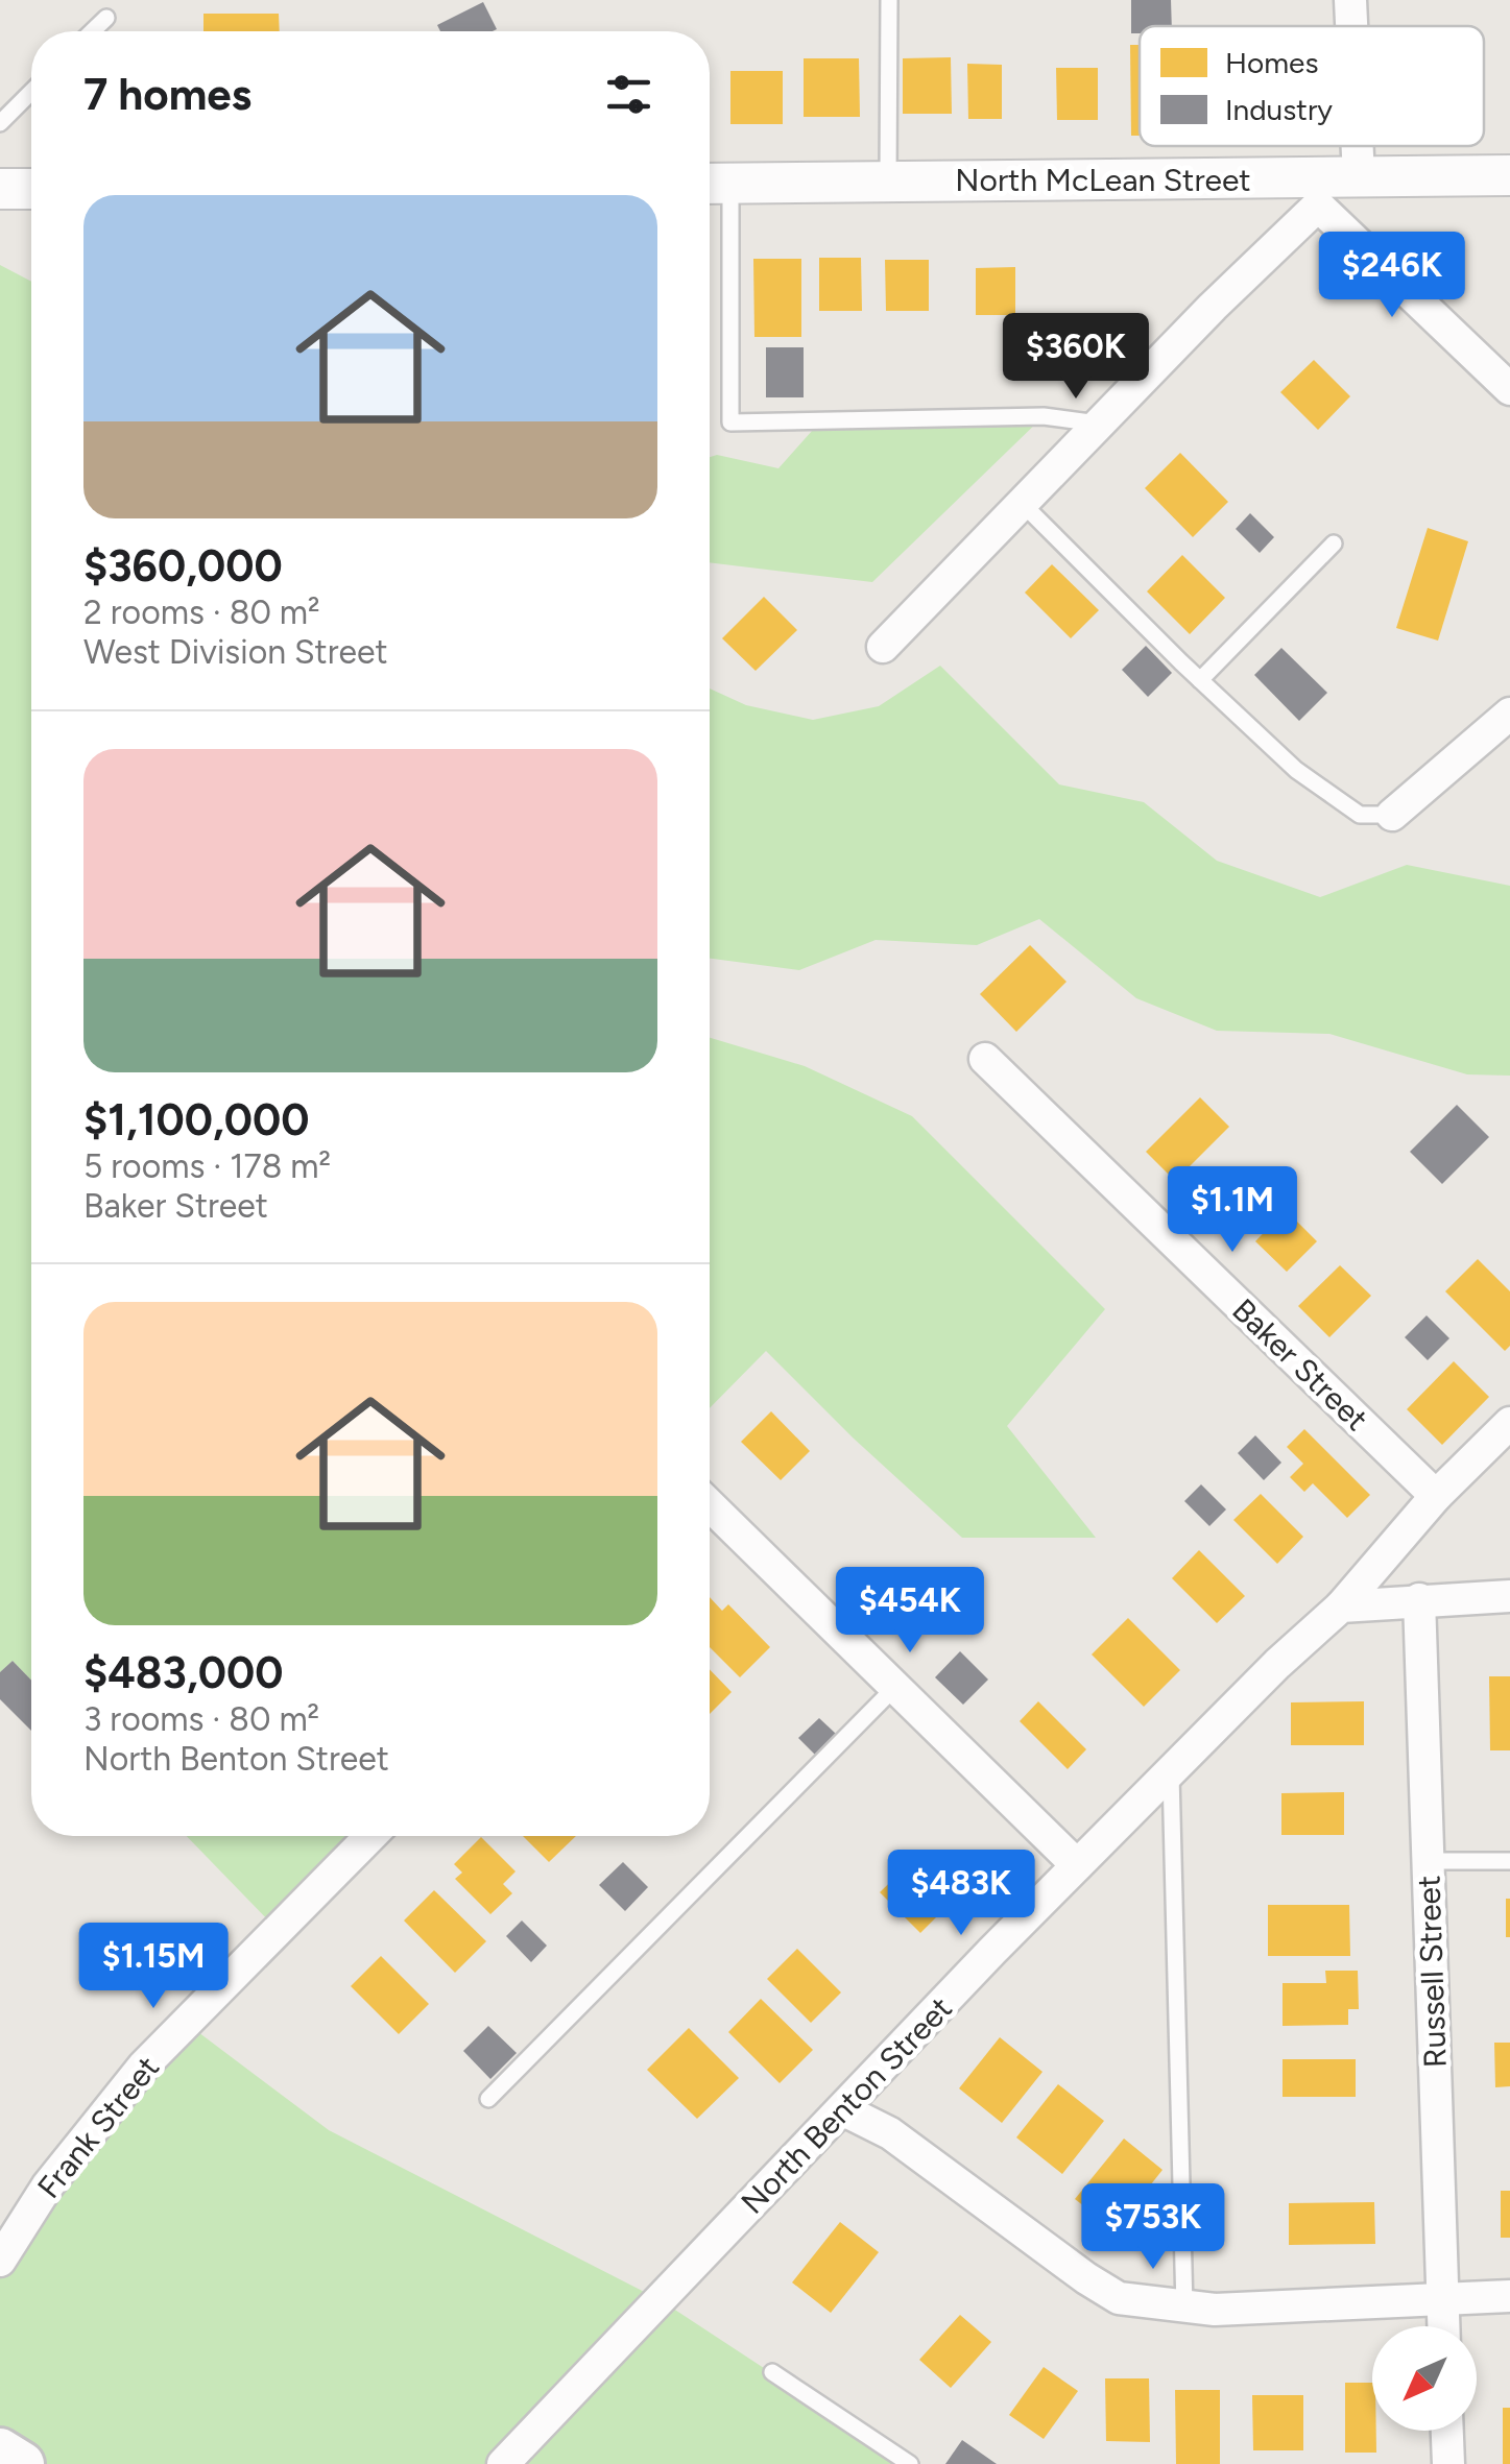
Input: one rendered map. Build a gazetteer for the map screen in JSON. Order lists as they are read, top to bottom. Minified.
{"streets":{"street":["North McLean Street","Baker Street","Russell Street","North Benton Street","Frank Street"]},"crossings":[["Baker Street","North Benton Street"]],"legend":["Homes","Industry"],"north":"bottom left","page":{"heading":"7 homes","list":[{"name":"$360,000","note":"2 rooms · 80 m² · West Division Street"},{"name":"$1,100,000","note":"5 rooms · 178 m² · Baker Street"},{"name":"$483,000","note":"3 rooms · 80 m² · North Benton Street"}],"price":["$246K","$360K","$1.1M","$454K","$483K","$1.15M","$753K"]}}
